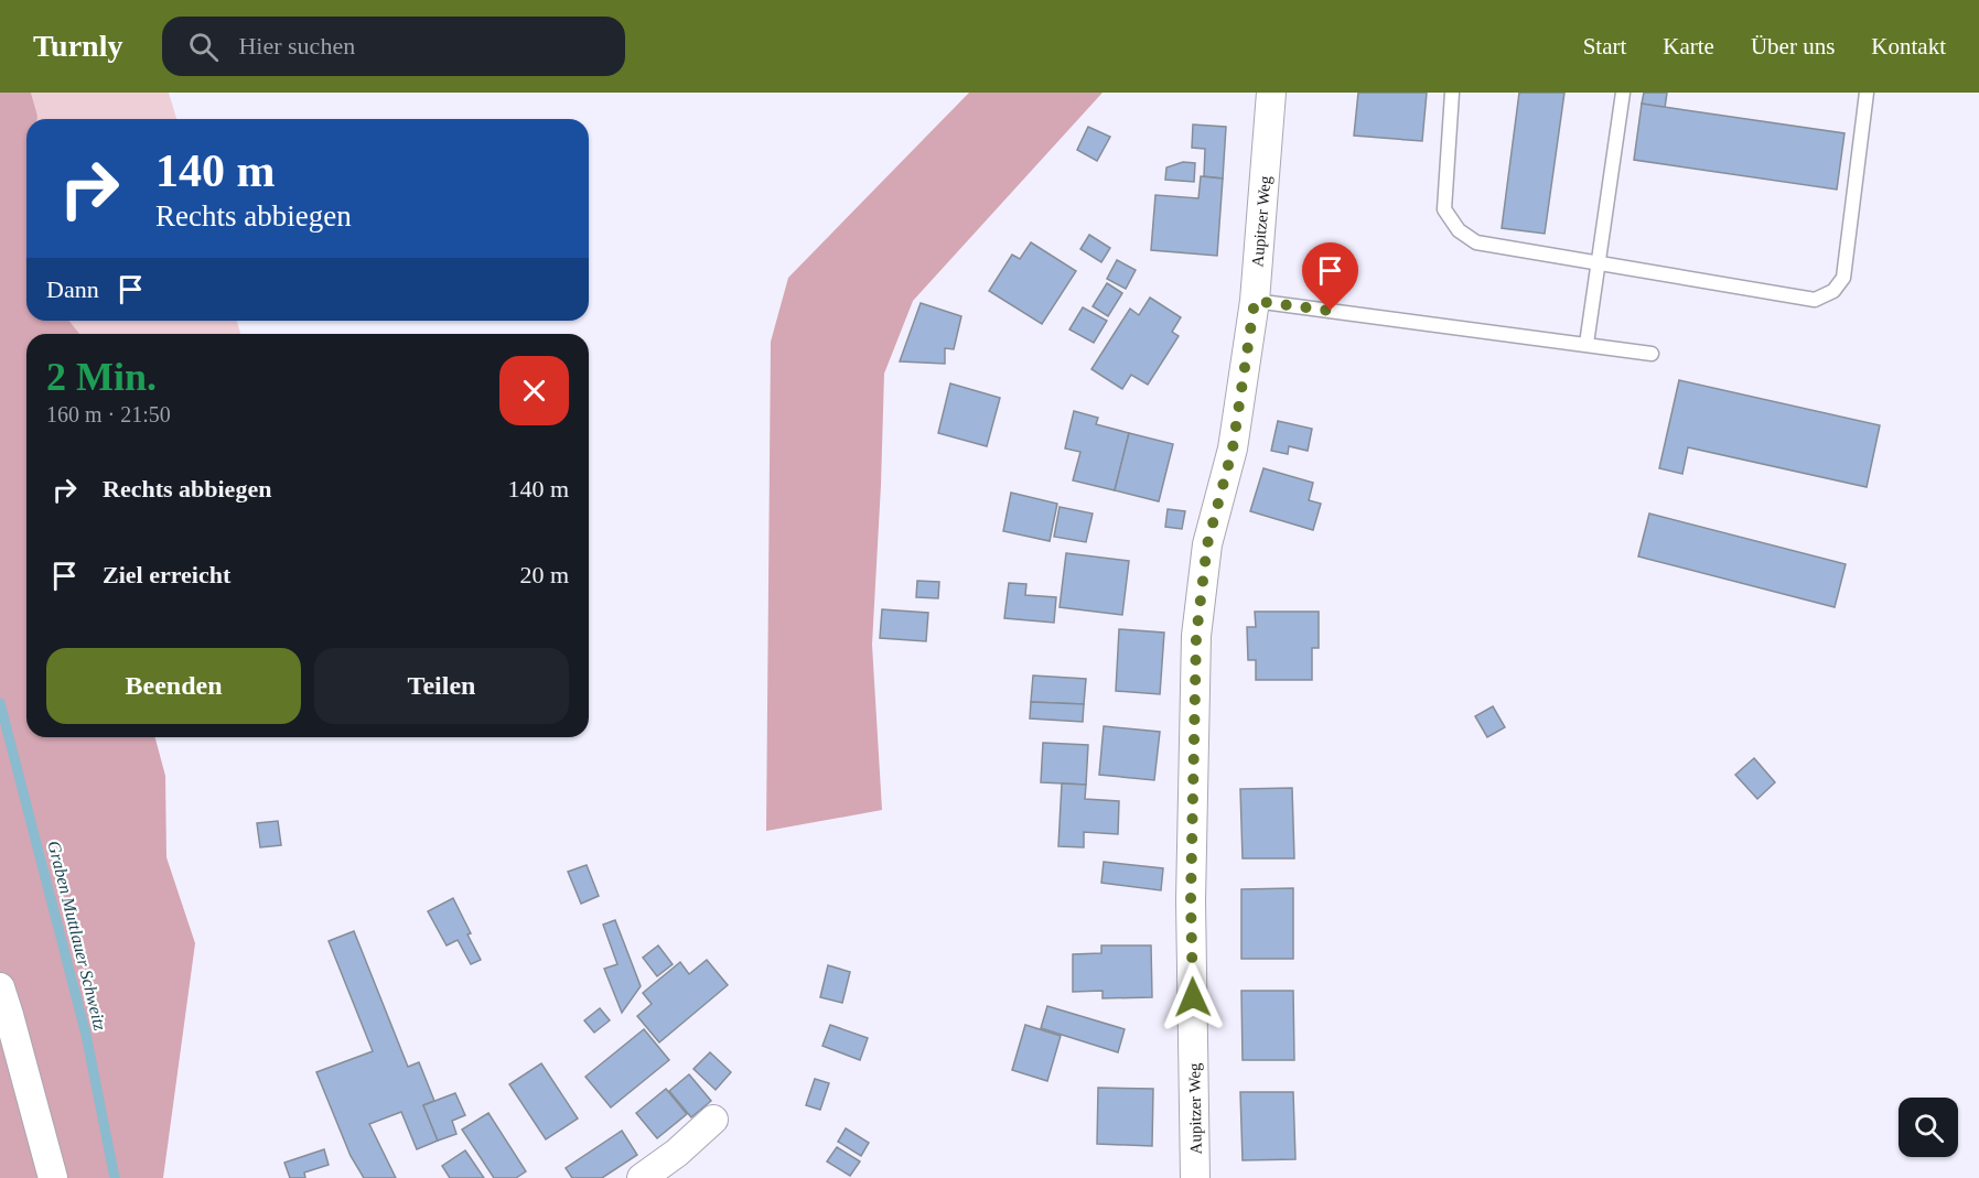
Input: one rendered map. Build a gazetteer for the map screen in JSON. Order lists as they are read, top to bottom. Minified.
{"streets":{"street":["Aupitzer Weg"]},"water":["Graben Muttlauer Schweitz"],"page":{"header":"Turnly","search":"Hier suchen","nav":["Start","Karte","Über uns","Kontakt"],"turn":["140 m","Rechts abbiegen"],"then":"Dann","heading":["2 Min.","160 m · 21:50"],"list":[{"name":"Rechts abbiegen","value":"140 m"},{"name":"Ziel erreicht","value":"20 m"}],"buttons":["Beenden","Teilen"]}}
